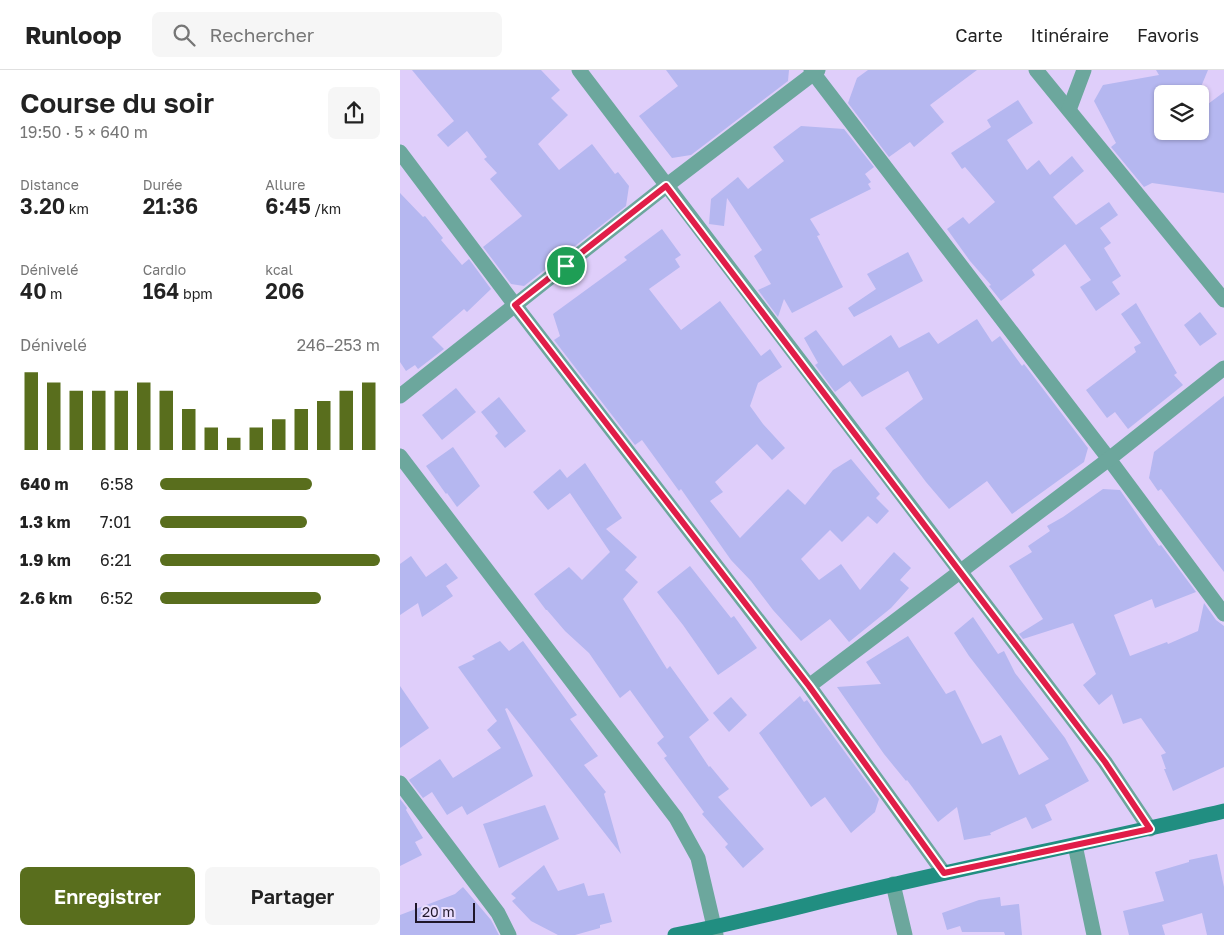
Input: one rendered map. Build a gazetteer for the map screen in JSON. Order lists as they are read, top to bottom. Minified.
{"scale_bar":"20 m","page":{"header":"Runloop","search":"Rechercher","nav":["Carte","Itinéraire","Favoris"],"heading":["Course du soir","19:50 · 5 × 640 m"],"stats":[["Distance","3.20 km"],["Durée","21:36"],["Allure","6:45 /km"],["Dénivelé","40 m"],["Cardio","164 bpm"],["kcal","206"]],"chart":["Dénivelé","246–253 m"],"list":[{"name":"640 m","note":"6:58"},{"name":"1.3 km","note":"7:01"},{"name":"1.9 km","note":"6:21"},{"name":"2.6 km","note":"6:52"}],"buttons":["Enregistrer","Partager"],"scale":"20 m"}}
